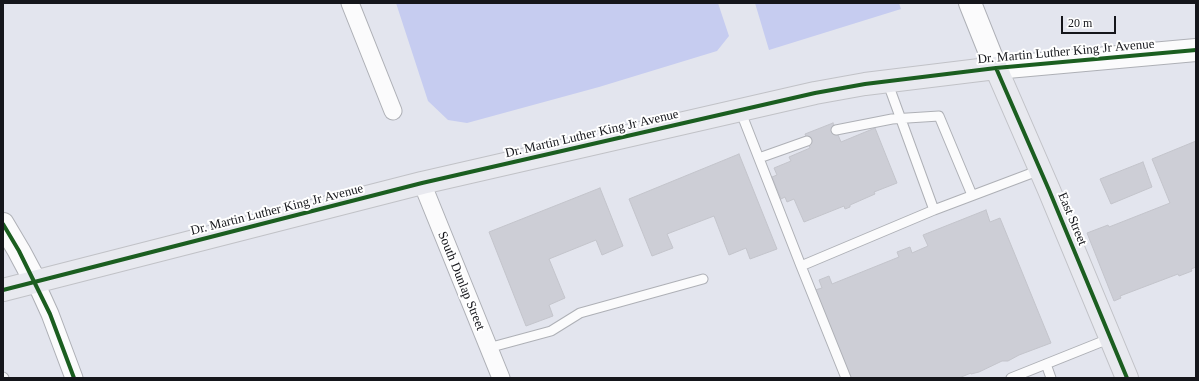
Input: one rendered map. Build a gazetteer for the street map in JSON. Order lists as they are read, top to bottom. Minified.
{"streets":{"main road":["Dr. Martin Luther King Jr Avenue","East Street"],"street":["South Dunlap Street"]},"crossings":[["Dr. Martin Luther King Jr Avenue","East Street"],["Dr. Martin Luther King Jr Avenue","South Dunlap Street"]],"scale_bar":"20 m"}
